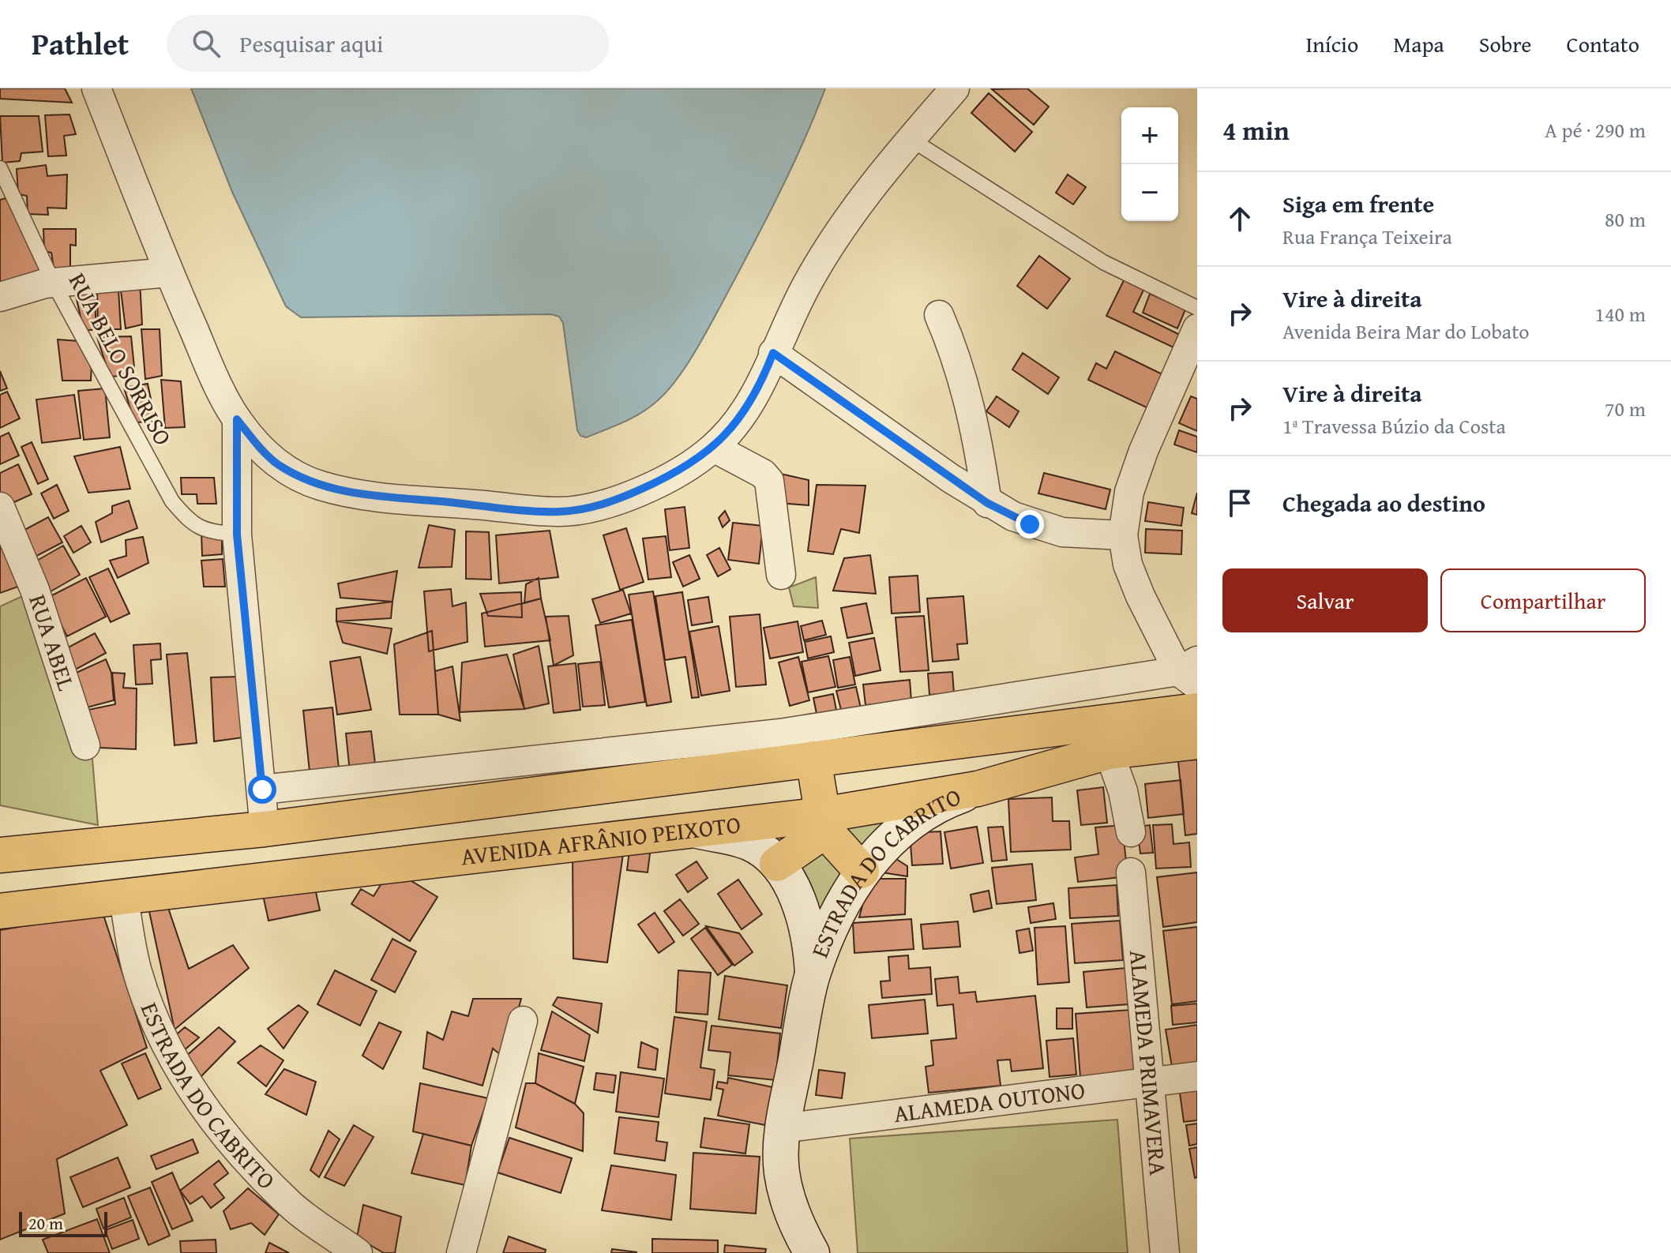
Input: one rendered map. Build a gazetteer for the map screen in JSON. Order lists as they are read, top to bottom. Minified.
{"streets":{"main road":["AVENIDA AFRÂNIO PEIXOTO","ESTRADA DO CABRITO"],"street":["RUA ABEL","ALAMEDA PRIMAVERA","ALAMEDA OUTONO"],"lane":["RUA BELO SORRISO"]},"crossings":[["AVENIDA AFRÂNIO PEIXOTO","ESTRADA DO CABRITO"],["ESTRADA DO CABRITO","ALAMEDA OUTONO"],["ALAMEDA PRIMAVERA","ALAMEDA OUTONO"]],"scale_bar":"20 m","page":{"header":"Pathlet","search":"Pesquisar aqui","nav":["Início","Mapa","Sobre","Contato"],"heading":["4 min","A pé · 290 m"],"map_buttons":["+","−"],"list":[["Siga em frente","Rua França Teixeira","80 m"],["Vire à direita","Avenida Beira Mar do Lobato","140 m"],["Vire à direita","1ª Travessa Búzio da Costa","70 m"],"Chegada ao destino"],"buttons":["Salvar","Compartilhar"],"scale":"20 m"}}
